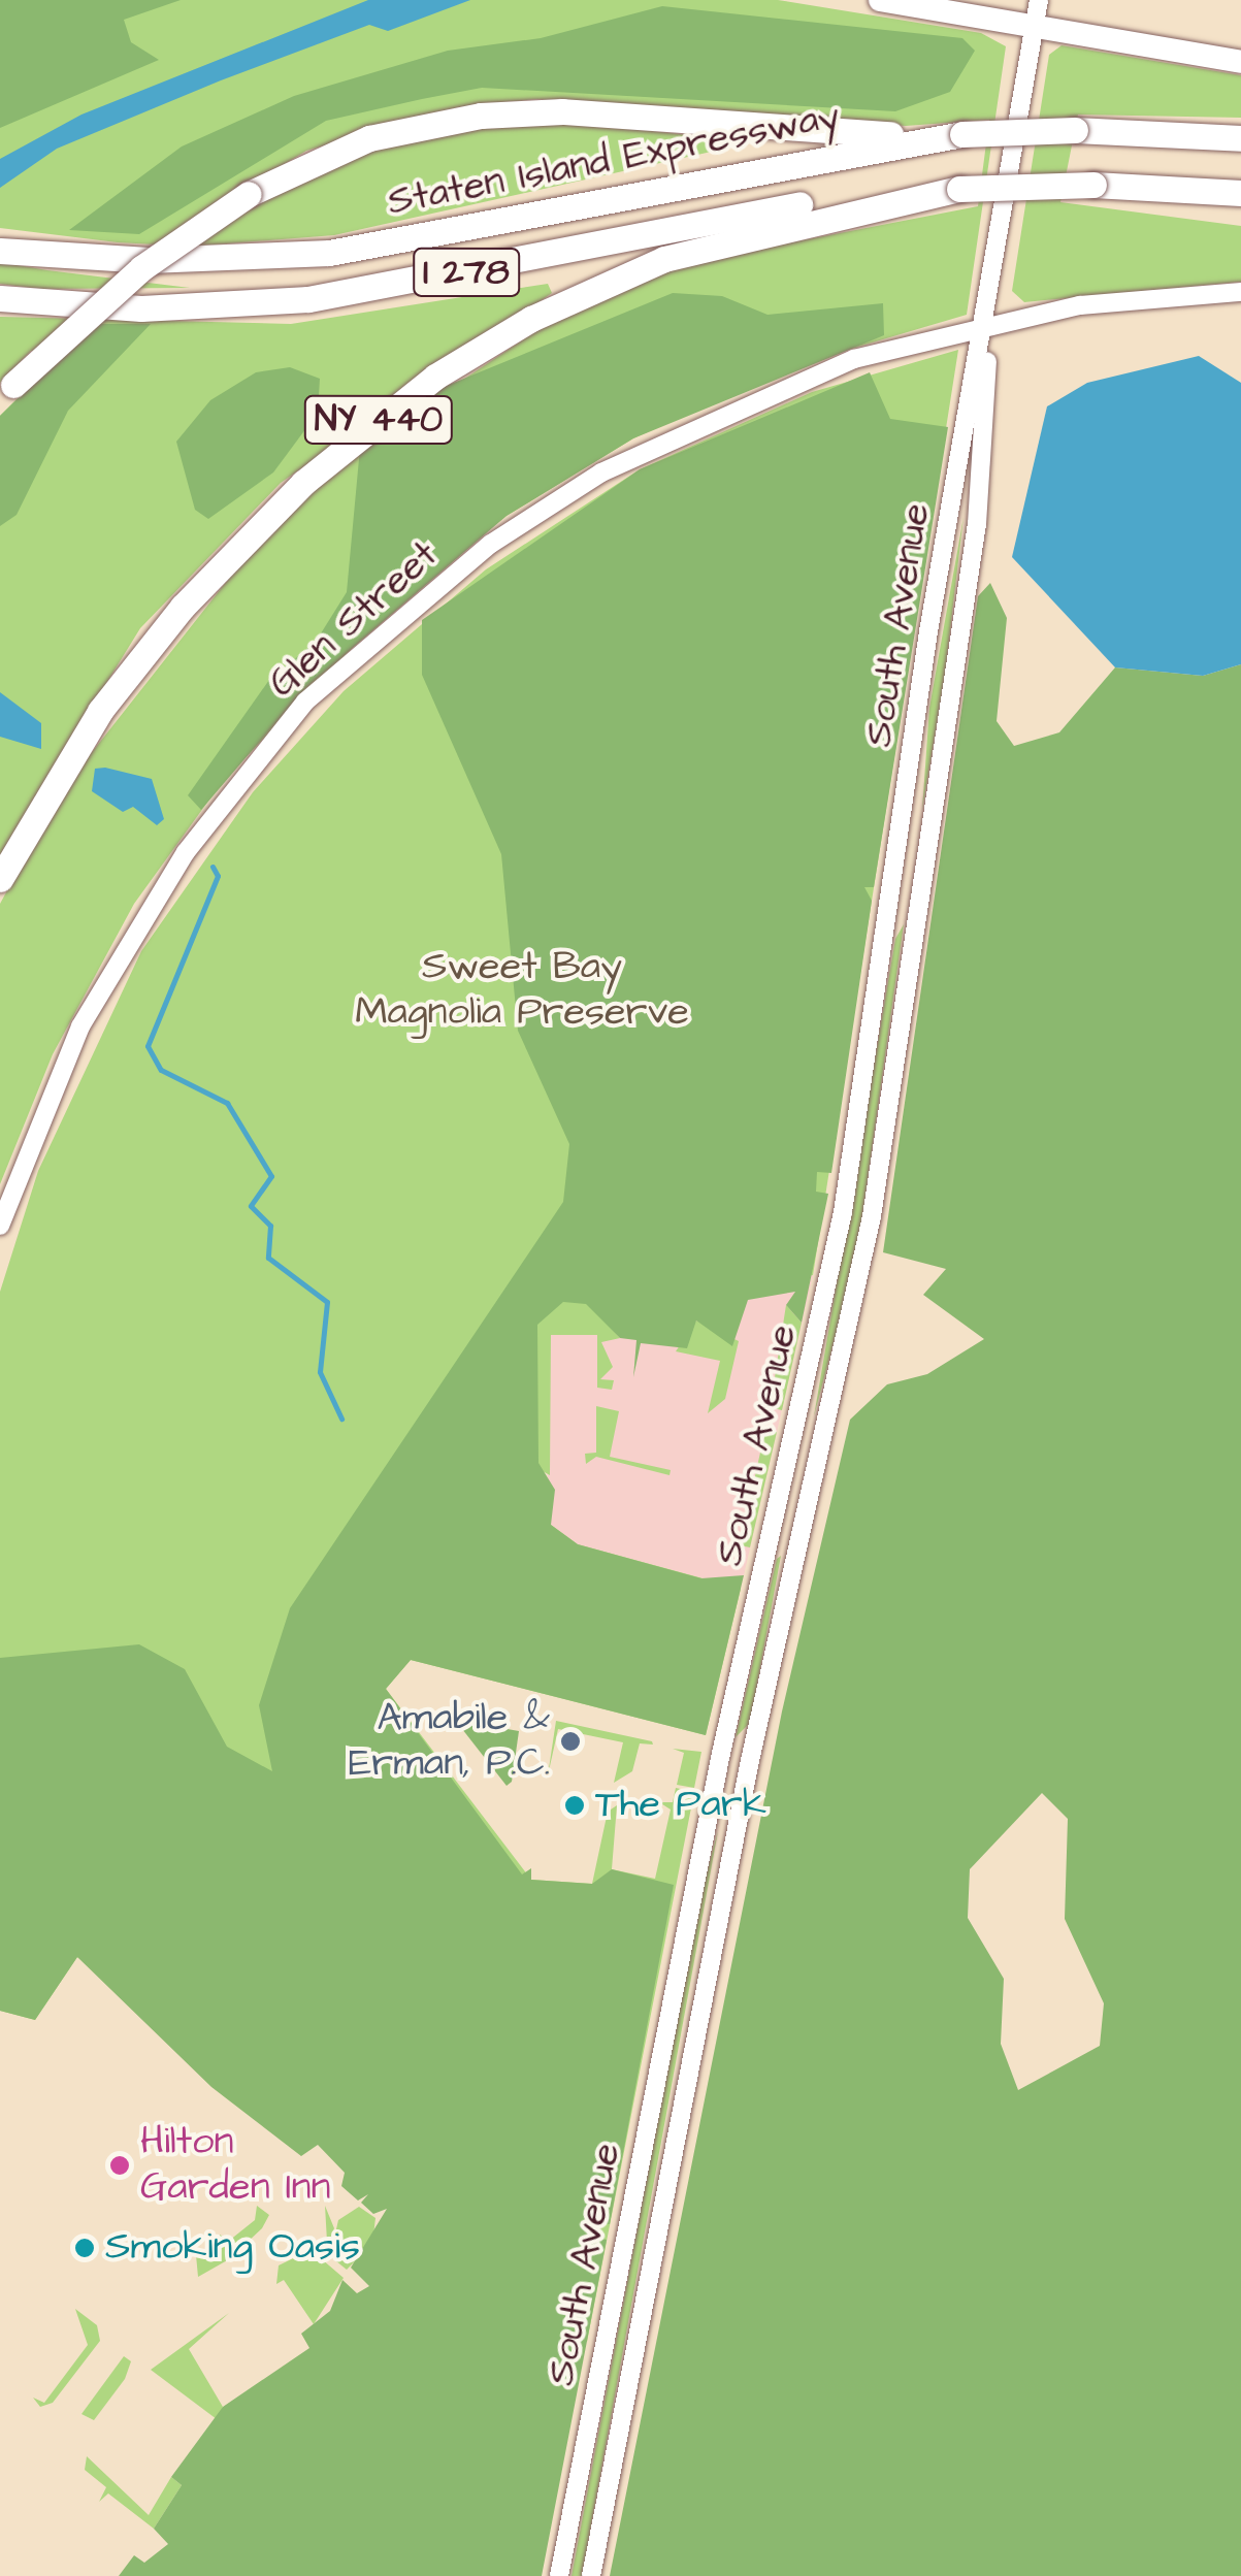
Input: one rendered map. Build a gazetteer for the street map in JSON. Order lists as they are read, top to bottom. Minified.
{"streets":{"highway":["Staten Island Expressway","I 278","NY 440"],"street":["Glen Street","South Avenue"]},"crossings":[["Staten Island Expressway","NY 440"],["Glen Street","South Avenue"]],"parks":["Sweet Bay Magnolia Preserve"],"places":["Amabile & Erman, P.C.","The Park","Hilton Garden Inn","Smoking Oasis"]}
